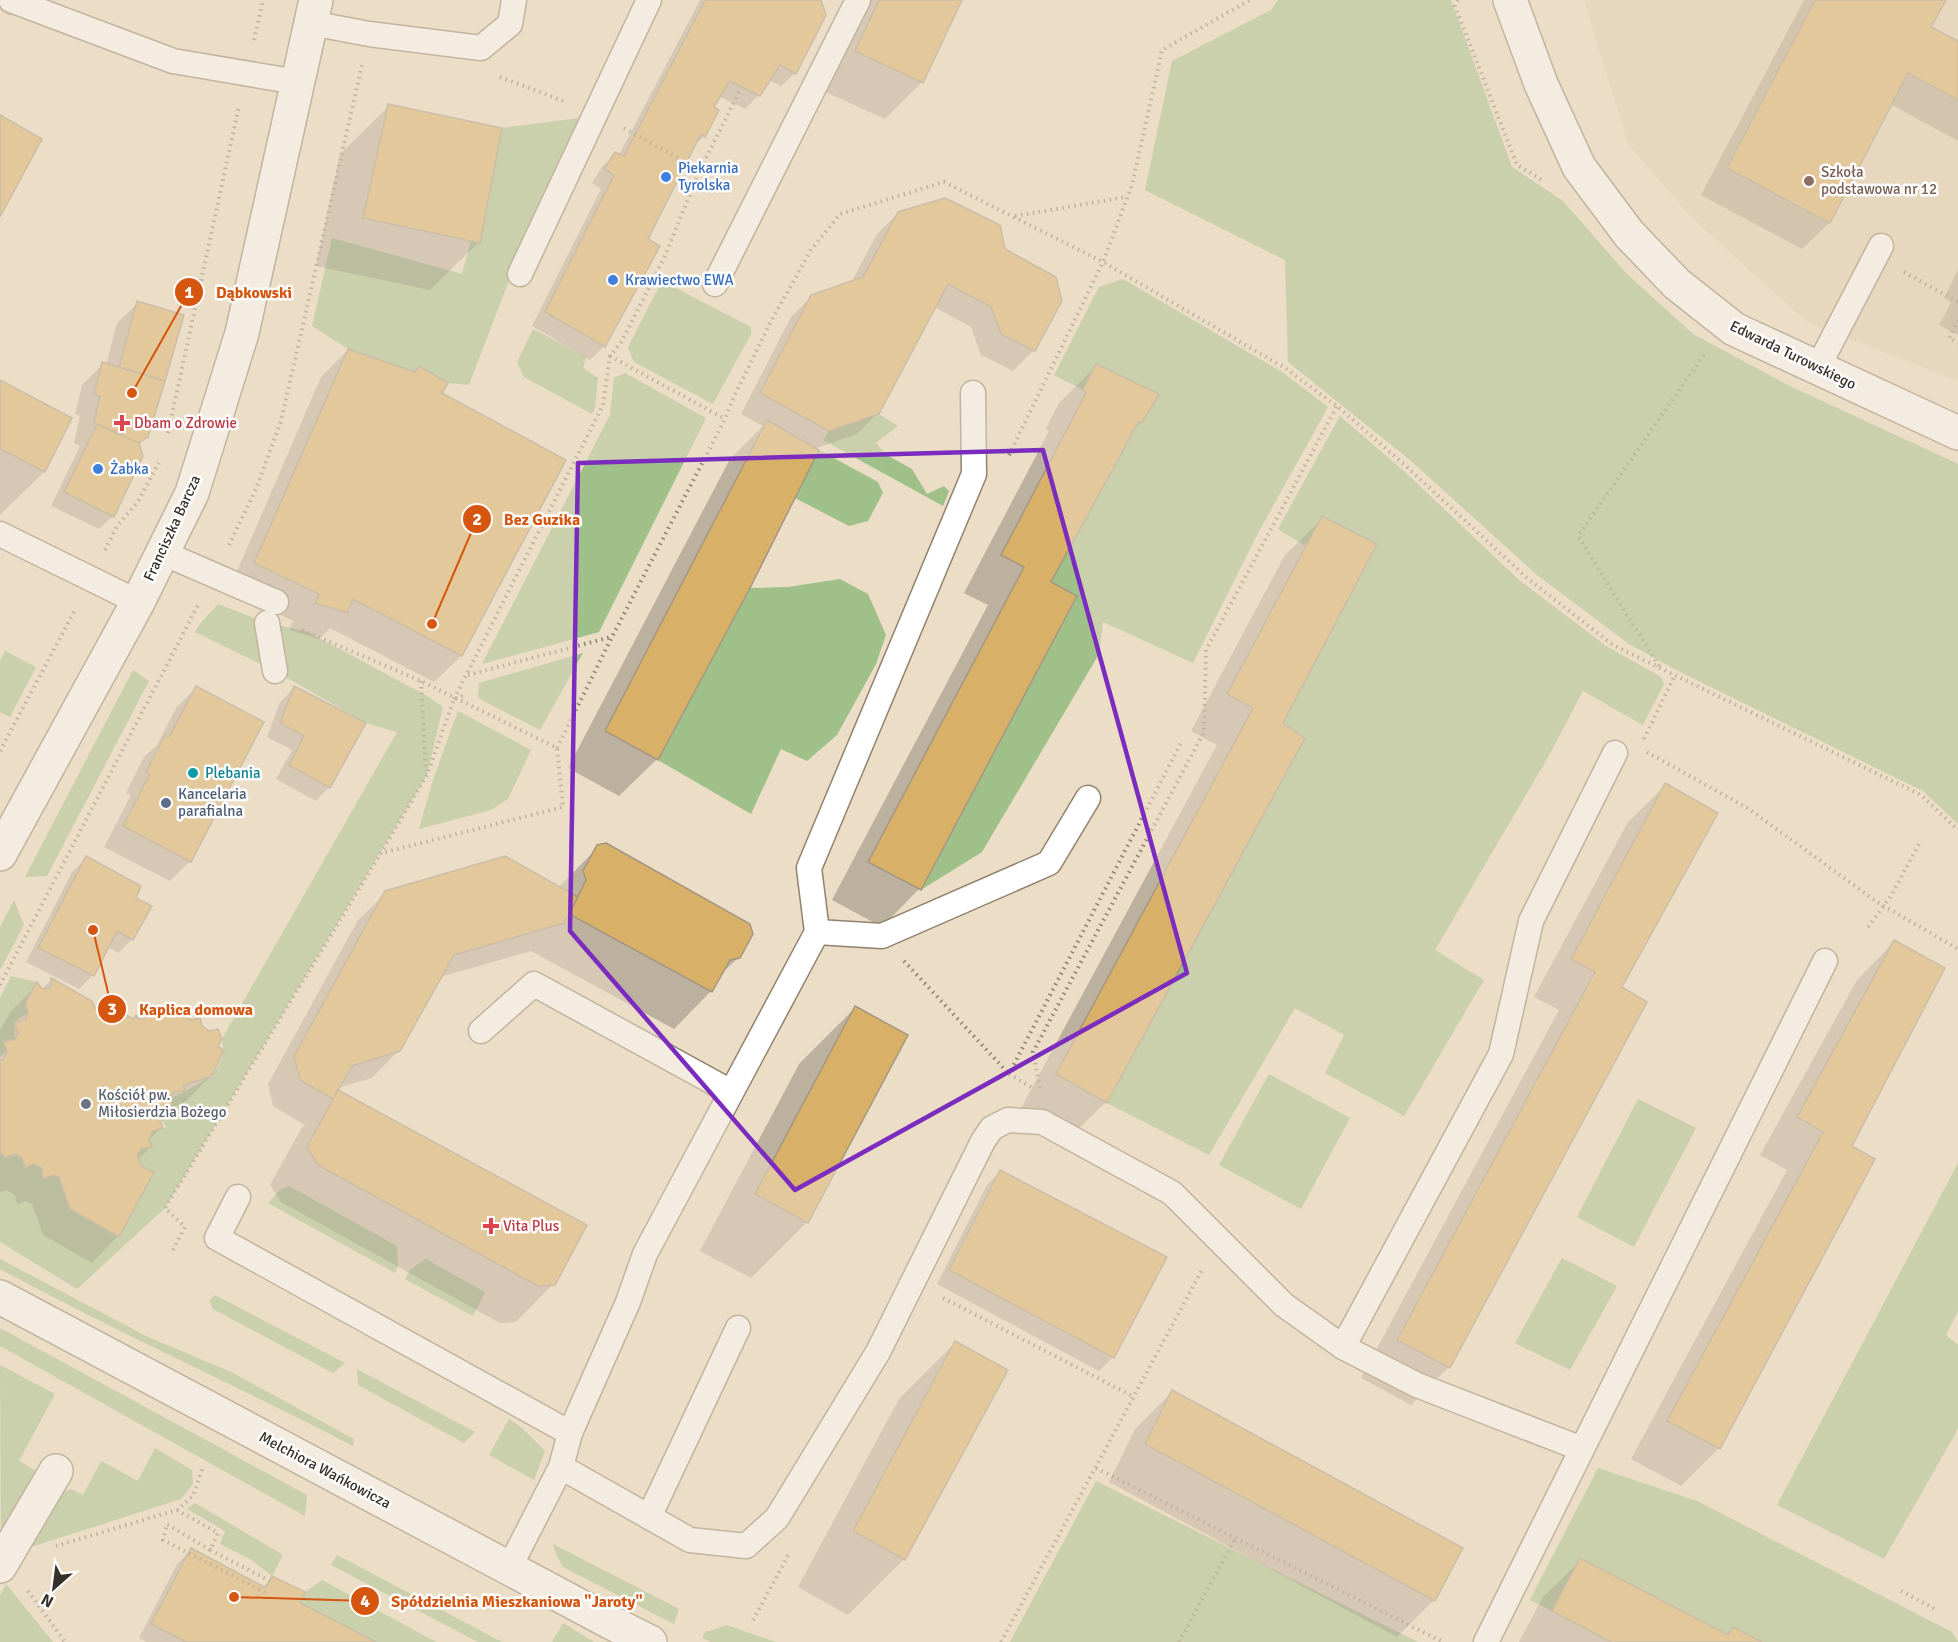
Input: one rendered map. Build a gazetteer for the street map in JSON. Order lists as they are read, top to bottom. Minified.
{"streets":{"street":["Edwarda Turowskiego","Franciszka Barcza","Melchiora Wańkowicza"]},"places":{"other":["Piekarnia Tyrolska","Szkoła podstawowa nr 12","Krawiectwo EWA","Dąbkowski","Żabka","Bez Guzika","Plebania","Kancelaria parafialna","Kaplica domowa","Kościół pw. Miłosierdzia Bożego","Spółdzielnia Mieszkaniowa \"Jaroty\""],"health":["Dbam o Zdrowie","Vita Plus"]},"north":"bottom left"}
